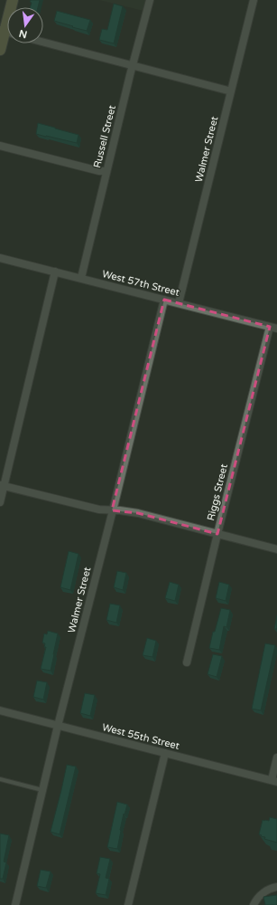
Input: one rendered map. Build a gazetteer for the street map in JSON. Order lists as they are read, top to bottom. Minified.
{"streets":{"street":["Russell Street","Walmer Street","West 57th Street","Riggs Street","West 55th Street"]},"crossings":[["Russell Street","West 57th Street"],["Walmer Street","West 57th Street"],["Walmer Street","West 55th Street"],["West 57th Street","Riggs Street"]],"north":"bottom"}
